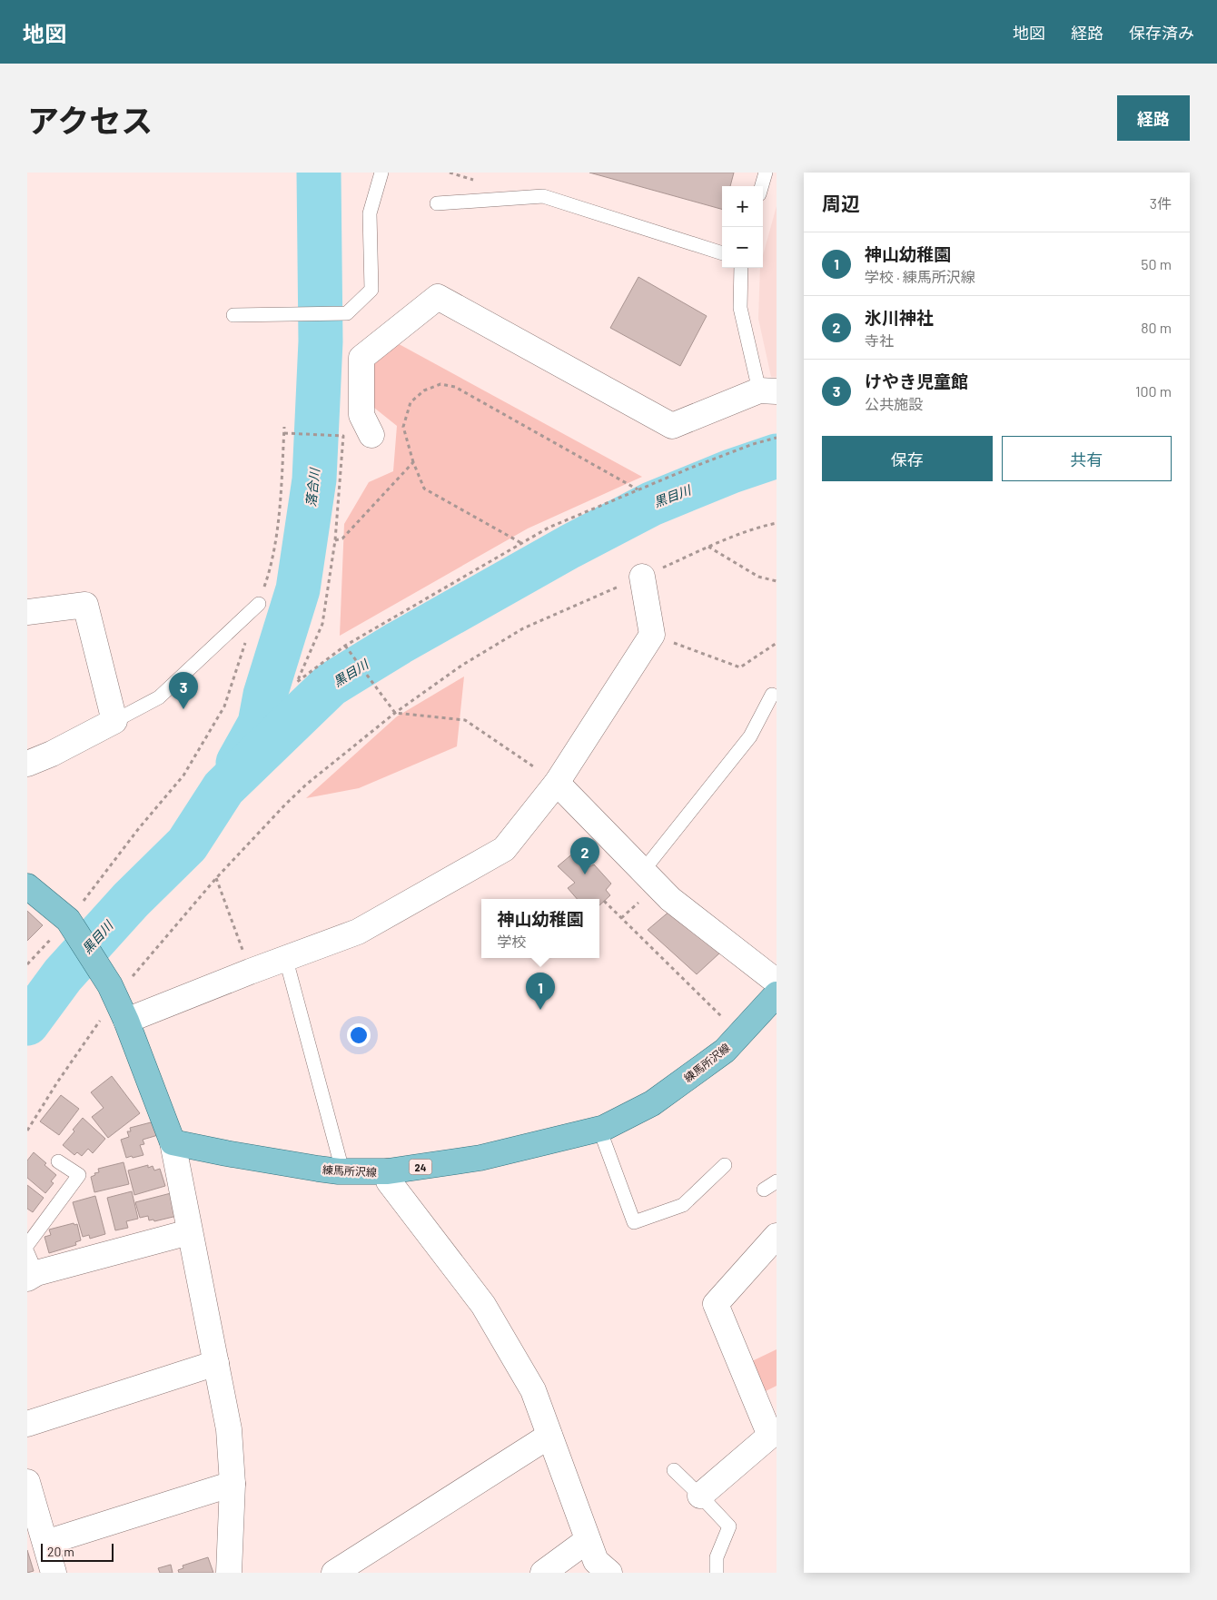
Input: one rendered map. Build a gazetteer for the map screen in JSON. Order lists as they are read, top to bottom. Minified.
{"streets":{"main road":["練馬所沢線","24"]},"water":["落合川","黒目川"],"scale_bar":"20 m","page":{"header":"地図","nav":["地図","経路","保存済み"],"title":"アクセス","buttons":["経路",["保存","共有"]],"heading":["周辺","3件"],"map_buttons":["+","−"],"list":[{"mark":"1","name":"神山幼稚園","note":"学校 · 練馬所沢線","value":"50 m"},{"mark":"2","name":"氷川神社","note":"寺社","value":"80 m"},{"mark":"3","name":"けやき児童館","note":"公共施設","value":"100 m"}],"pins":["3","2","1"],"popup":["神山幼稚園","学校"],"scale":"20 m"}}
